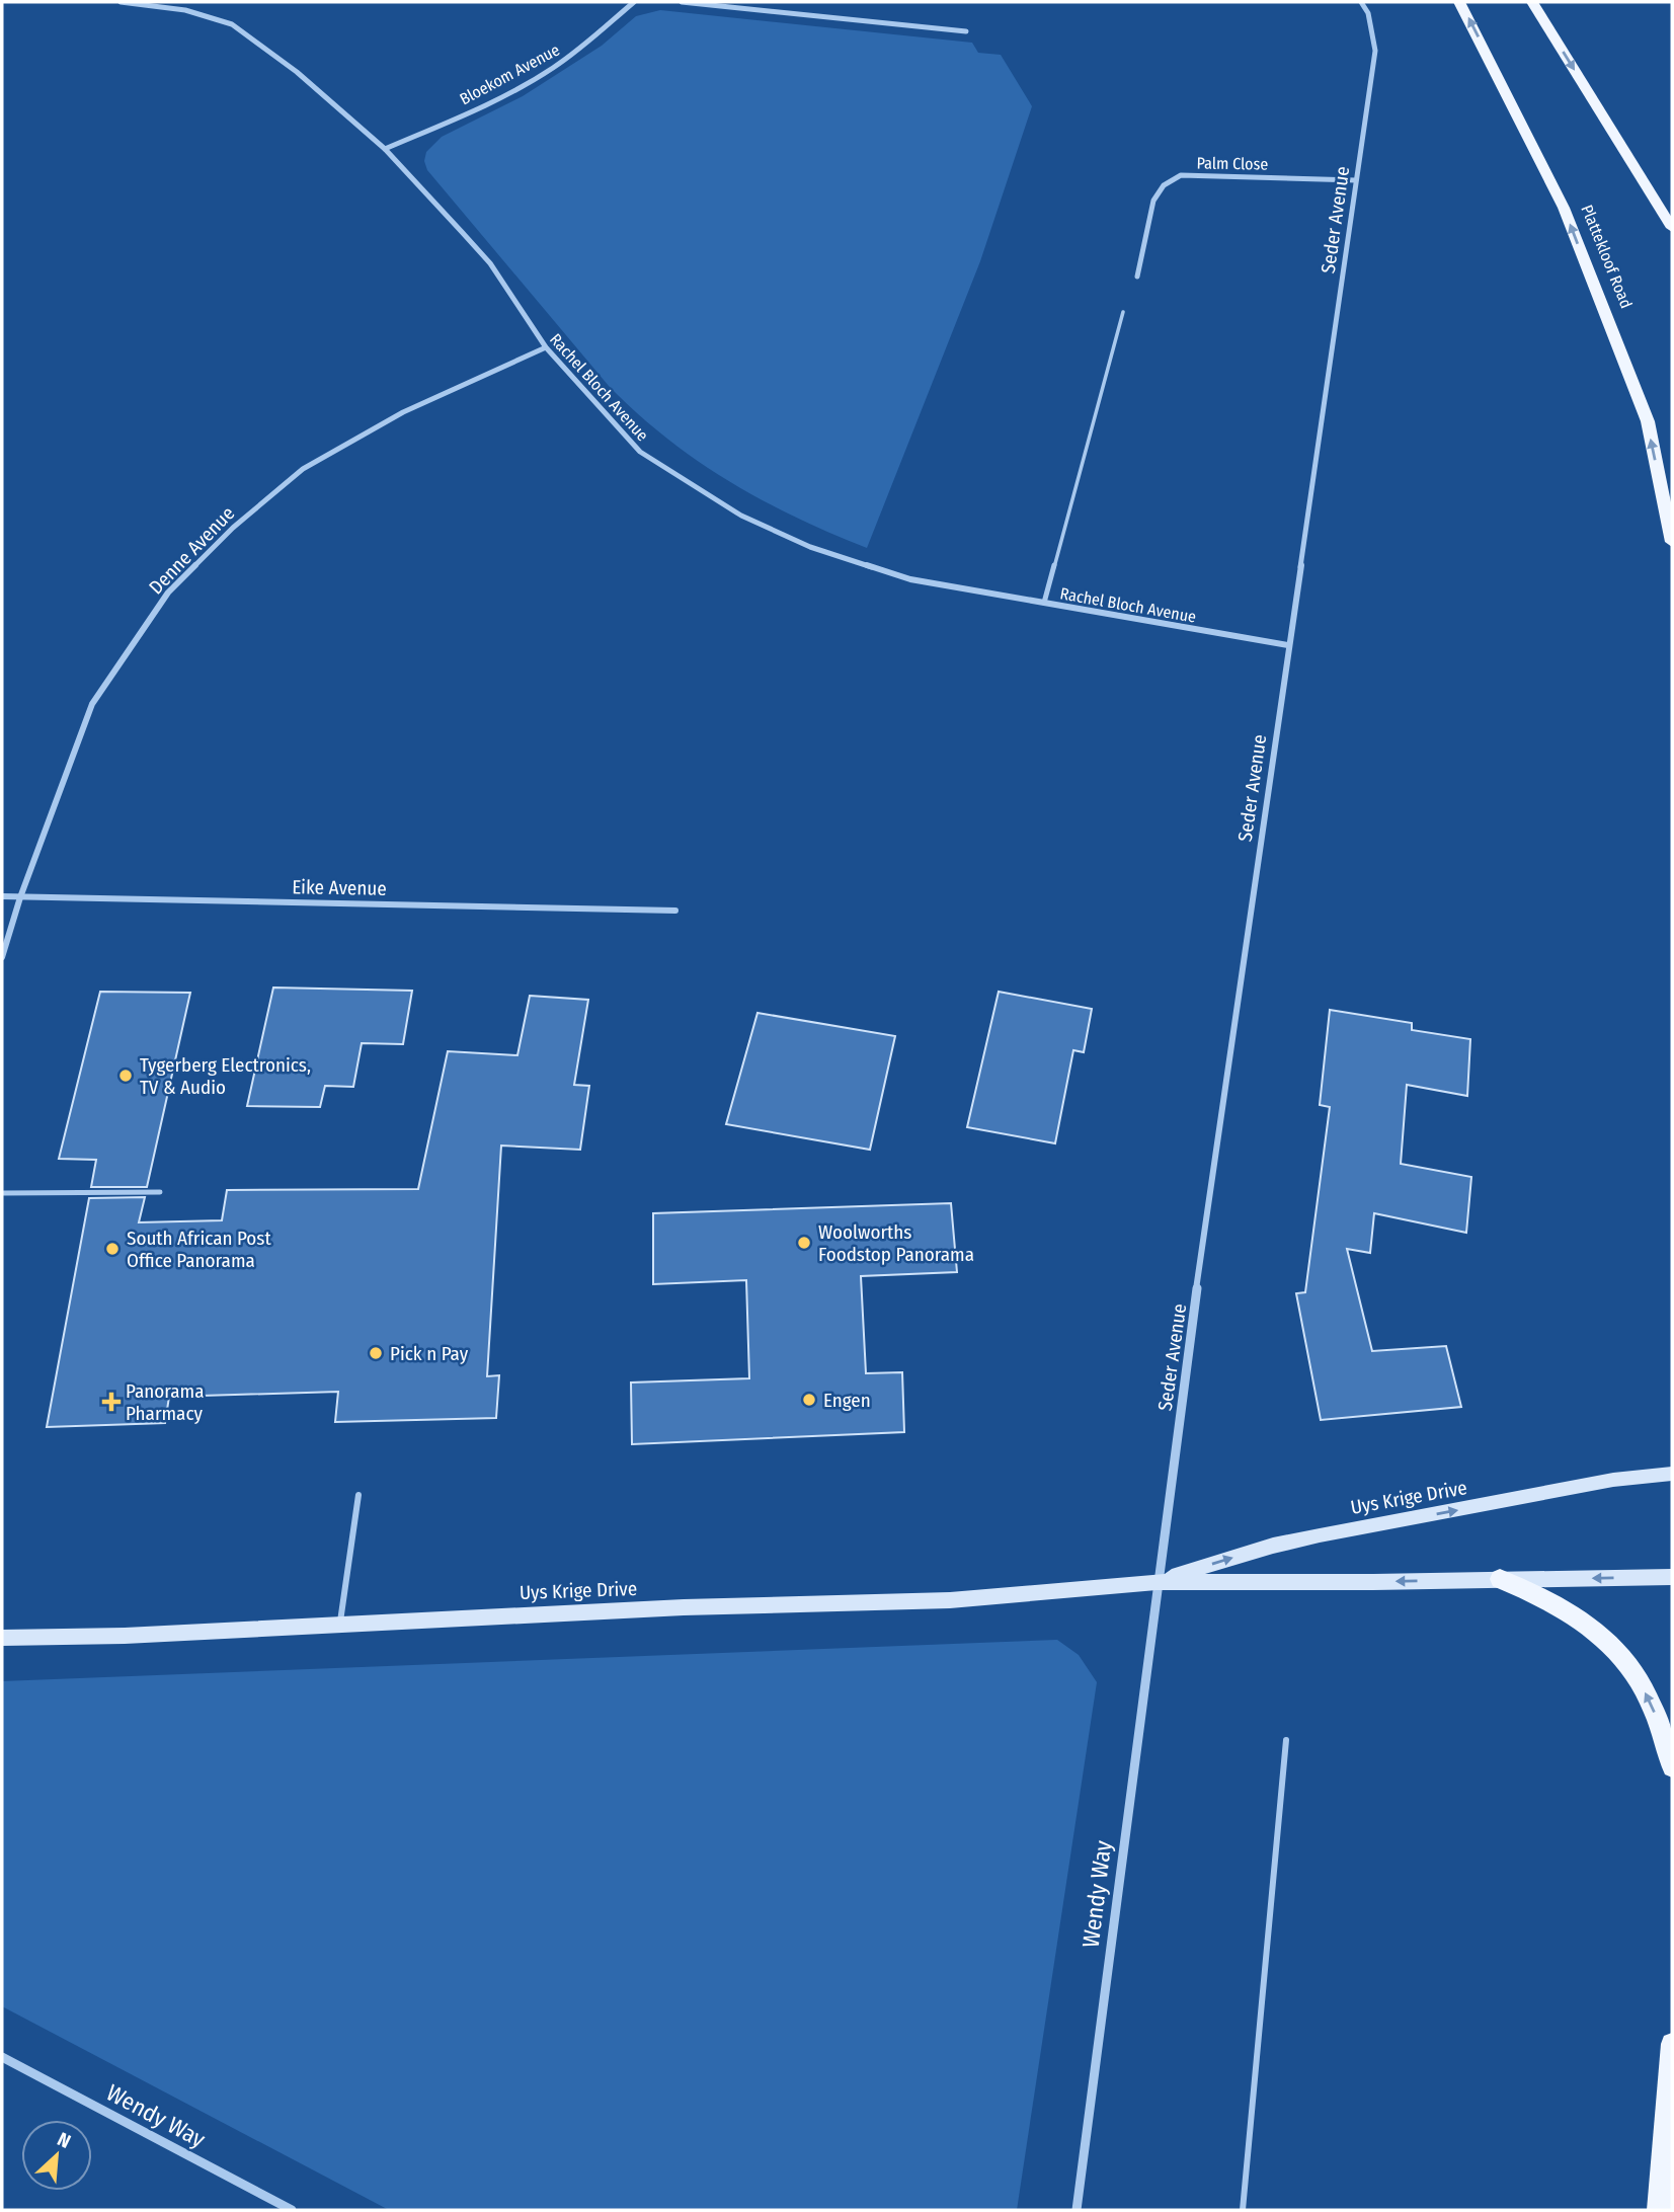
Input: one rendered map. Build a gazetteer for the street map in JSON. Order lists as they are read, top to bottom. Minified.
{"streets":{"main road":["Plattekloof Road"],"street":["Bloekom Avenue","Palm Close","Seder Avenue","Rachel Bloch Avenue","Denne Avenue","Eike Avenue","Uys Krige Drive","Wendy Way"]},"crossings":[["Bloekom Avenue","Rachel Bloch Avenue"],["Palm Close","Seder Avenue"],["Seder Avenue","Rachel Bloch Avenue"],["Seder Avenue","Uys Krige Drive"],["Seder Avenue","Wendy Way"],["Rachel Bloch Avenue","Denne Avenue"],["Denne Avenue","Eike Avenue"],["Uys Krige Drive","Wendy Way"]],"places":{"other":["Tygerberg Electronics, TV & Audio","Woolworths Foodstop Panorama","South African Post Office Panorama","Pick n Pay","Engen"],"health":["Panorama Pharmacy"]},"north":"top right"}
